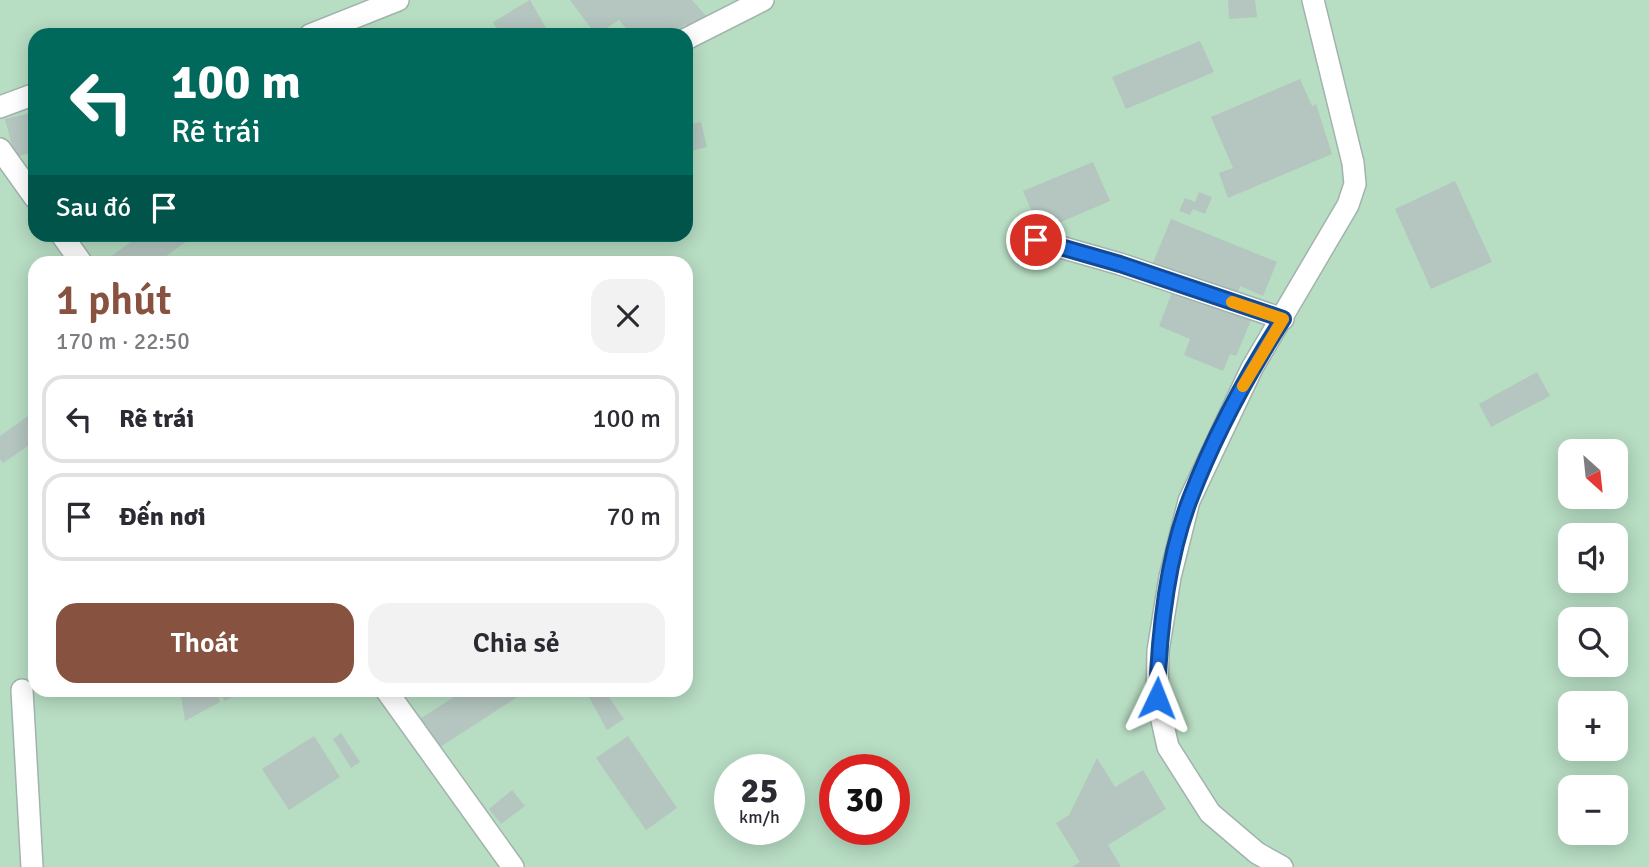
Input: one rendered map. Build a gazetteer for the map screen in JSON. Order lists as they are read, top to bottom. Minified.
{"north":"bottom right","page":{"turn":["100 m","Rẽ trái"],"then":"Sau đó","heading":["1 phút","170 m · 22:50"],"list":[{"name":"Rẽ trái","value":"100 m"},{"name":"Đến nơi","value":"70 m"}],"map_buttons":["+","−"],"buttons":["Thoát","Chia sẻ"],"speed":"25 km/h","limit":"30"}}
